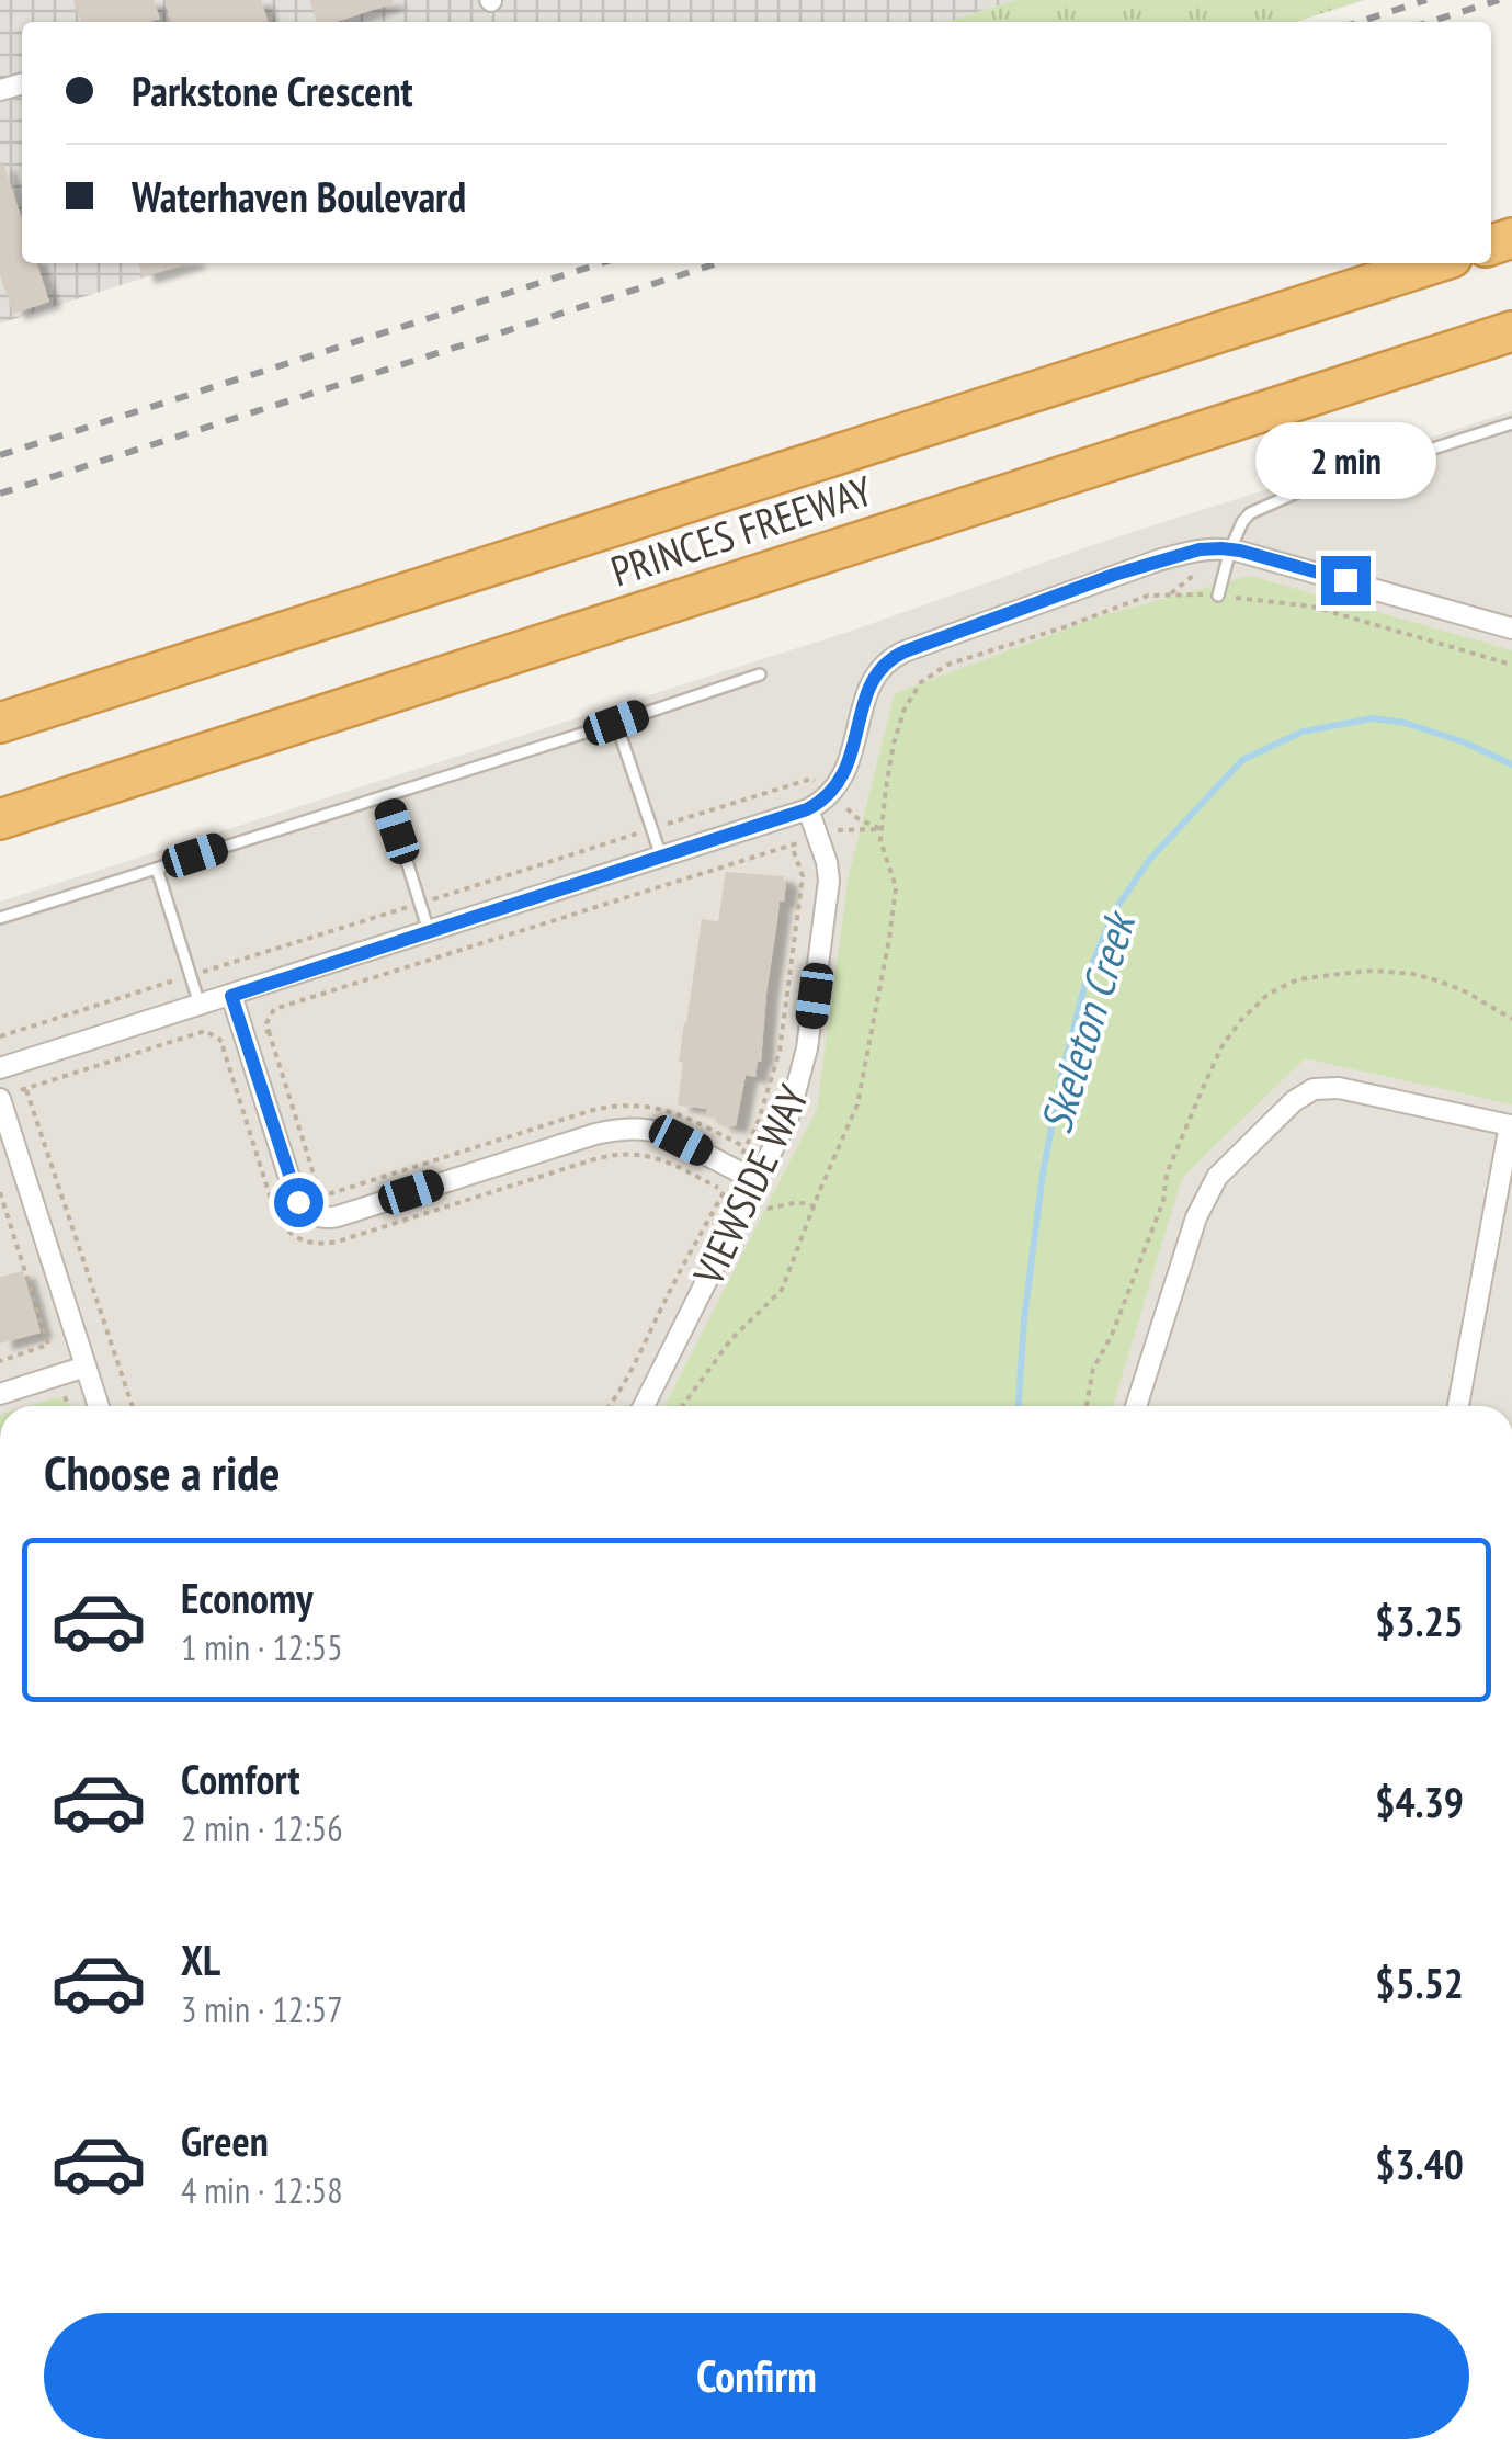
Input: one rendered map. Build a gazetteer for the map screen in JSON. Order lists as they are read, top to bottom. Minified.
{"streets":{"highway":["PRINCES FREEWAY"],"street":["VIEWSIDE WAY"]},"water":["Skeleton Creek"],"page":{"banner":["Parkstone Crescent","Waterhaven Boulevard"],"bubble":"2 min","heading":"Choose a ride","list":[{"name":"Economy","note":"1 min · 12:55","value":"$3.25"},{"name":"Comfort","note":"2 min · 12:56","value":"$4.39"},{"name":"XL","note":"3 min · 12:57","value":"$5.52"},{"name":"Green","note":"4 min · 12:58","value":"$3.40"}],"buttons":"Confirm"}}
